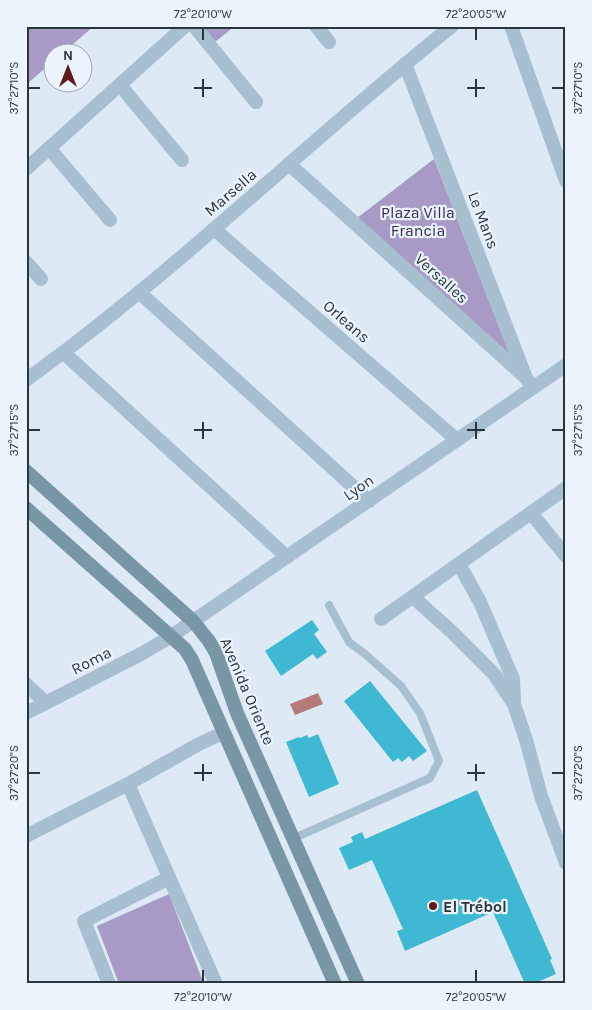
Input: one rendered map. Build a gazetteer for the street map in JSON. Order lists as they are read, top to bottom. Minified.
{"streets":{"main road":["Avenida Oriente"],"street":["Marsella","Le Mans","Versalles","Orleans","Lyon","Roma"]},"crossings":[["Marsella","Le Mans"],["Marsella","Versalles"],["Marsella","Orleans"],["Le Mans","Versalles"],["Le Mans","Lyon"],["Versalles","Lyon"],["Orleans","Lyon"],["Lyon","Roma"],["Lyon","Avenida Oriente"]],"parks":["Plaza Villa Francia"],"places":["El Trébol"],"north":"top","coordinates":["72°20'10\"W","72°20'05\"W","37°27'10\"S","37°27'15\"S","37°27'20\"S"]}
